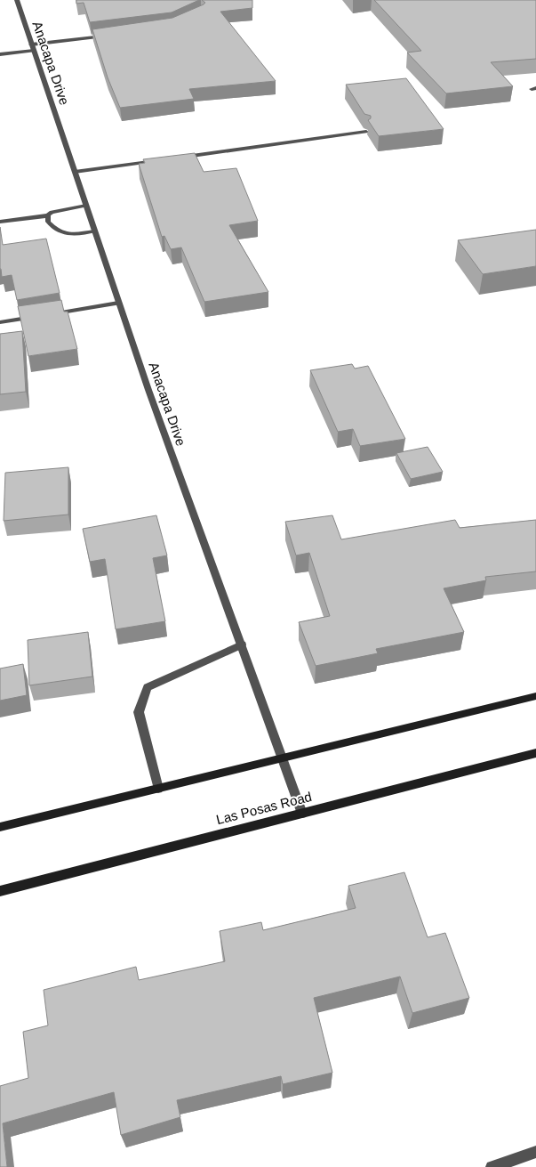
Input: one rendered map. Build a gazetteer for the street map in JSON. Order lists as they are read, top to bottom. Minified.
{"streets":{"main road":["Las Posas Road"],"street":["Anacapa Drive"]},"crossings":[["Anacapa Drive","Las Posas Road"]]}
